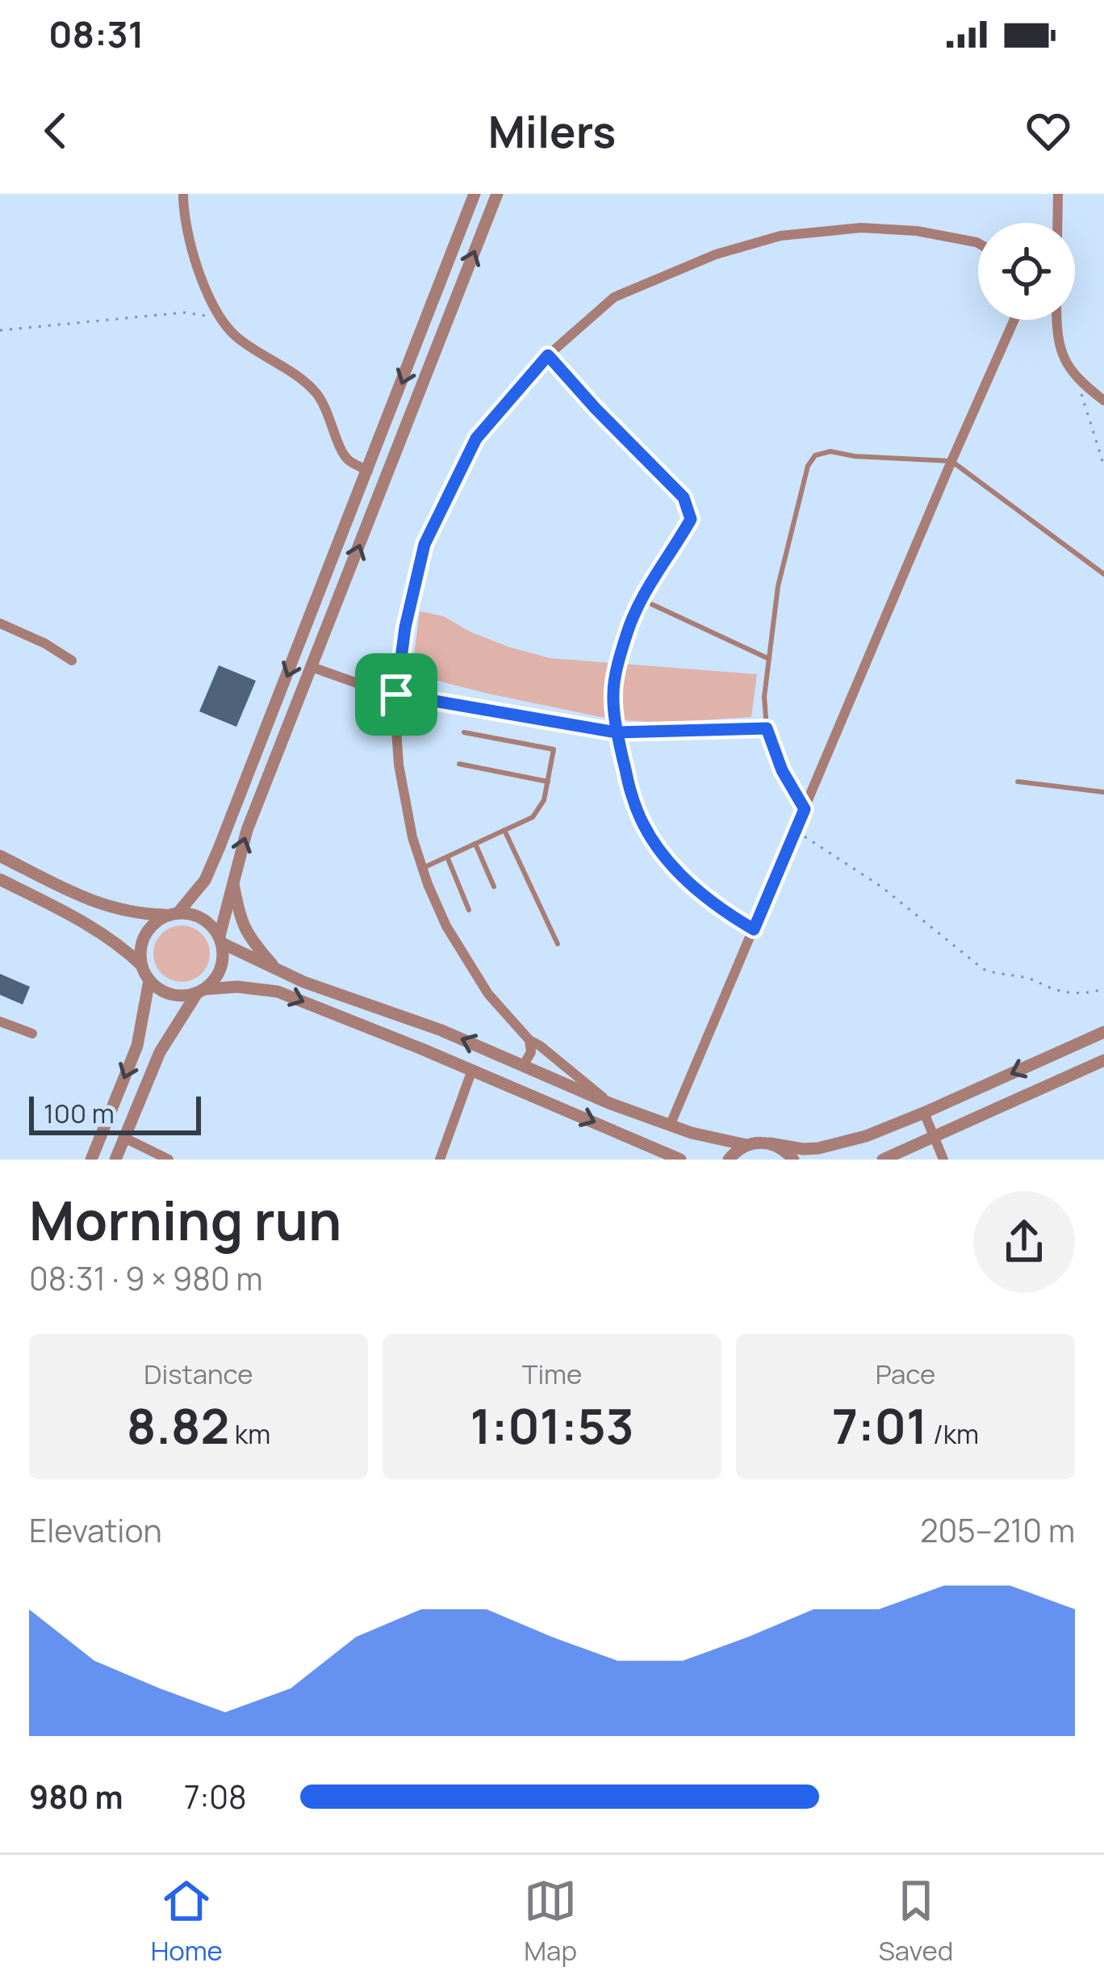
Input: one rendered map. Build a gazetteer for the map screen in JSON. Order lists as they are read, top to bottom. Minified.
{"scale_bar":"100 m","page":{"status":"08:31","header":"Milers","scale":"100 m","heading":["Morning run","08:31 · 9 × 980 m"],"stats":[["Distance","8.82 km"],["Time","1:01:53"],["Pace","7:01 /km"]],"chart":["Elevation","205–210 m"],"list":[{"name":"980 m","note":"7:08"}],"tabs":["Home","Map","Saved"]}}
